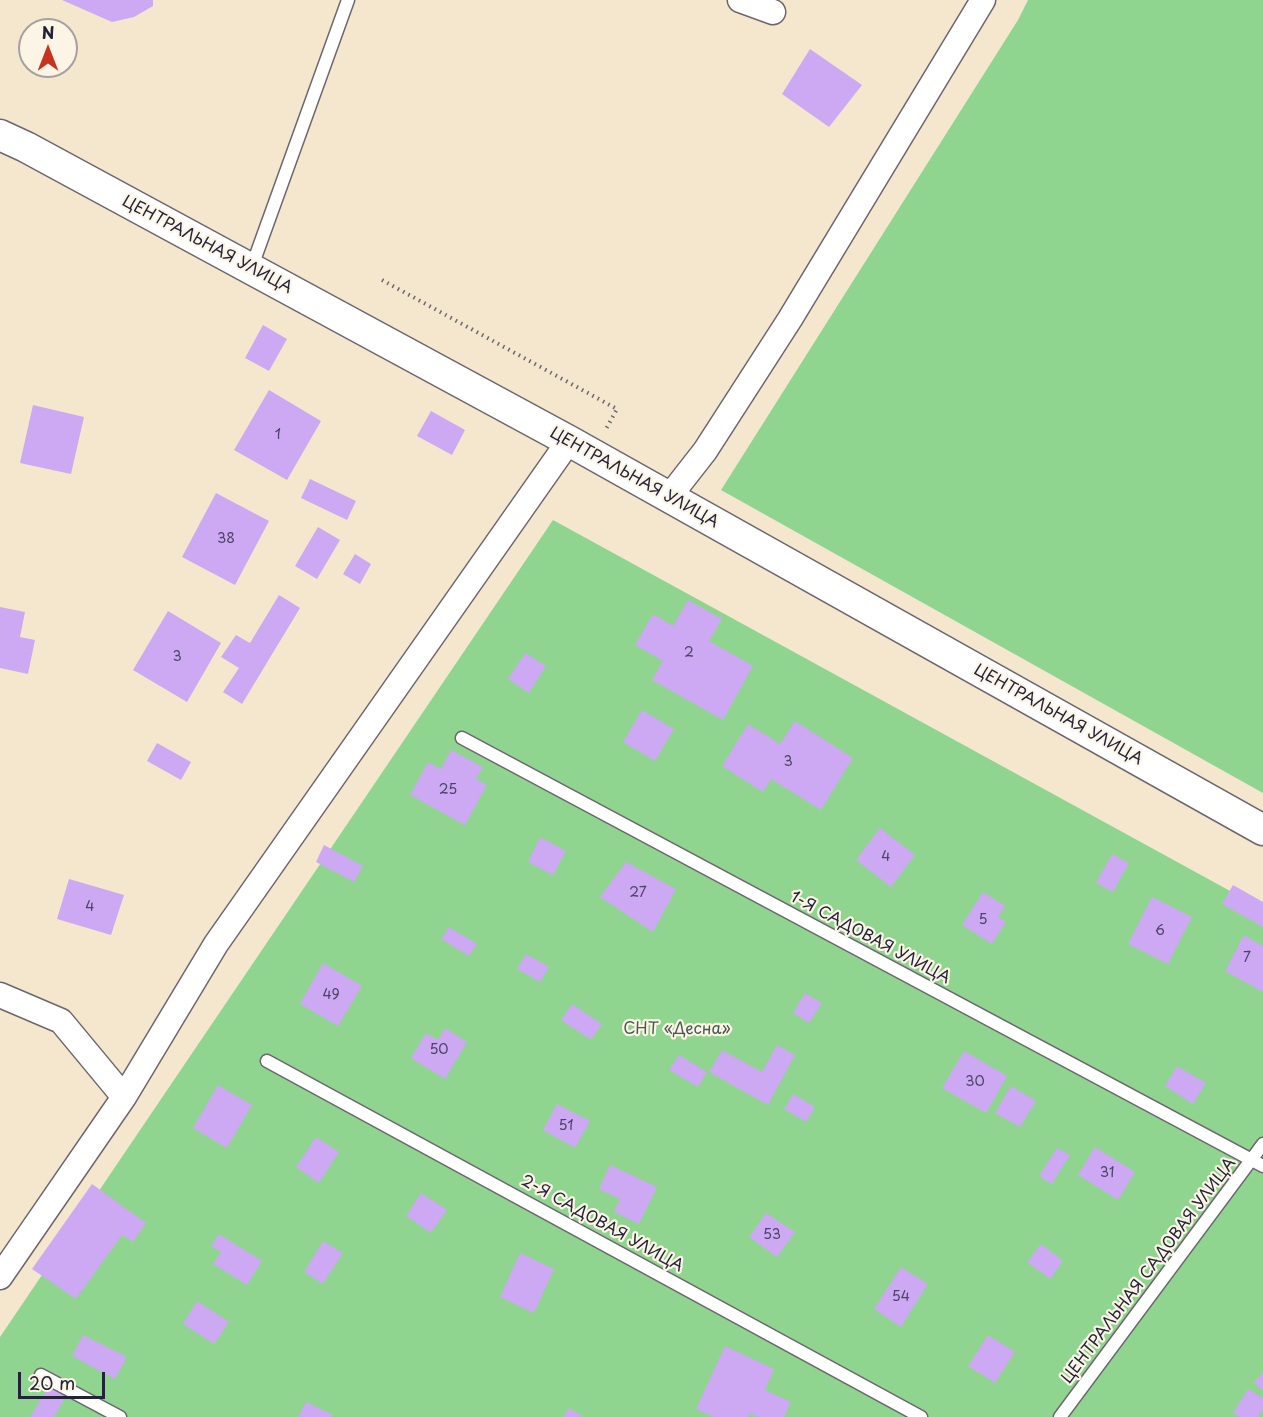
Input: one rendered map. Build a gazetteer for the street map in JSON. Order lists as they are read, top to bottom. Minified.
{"streets":{"street":["ЦЕНТРАЛЬНАЯ УЛИЦА"],"lane":["1-Я САДОВАЯ УЛИЦА","2-Я САДОВАЯ УЛИЦА","ЦЕНТРАЛЬНАЯ САДОВАЯ УЛИЦА"]},"crossings":[["1-Я САДОВАЯ УЛИЦА","ЦЕНТРАЛЬНАЯ САДОВАЯ УЛИЦА"]],"parks":["СНТ «Десна»"],"house_numbers":["1","38","2","3","3","25","4","27","4","5","6","7","49","50","30","51","31","53","54"],"scale_bar":"20 m","north":"top"}
